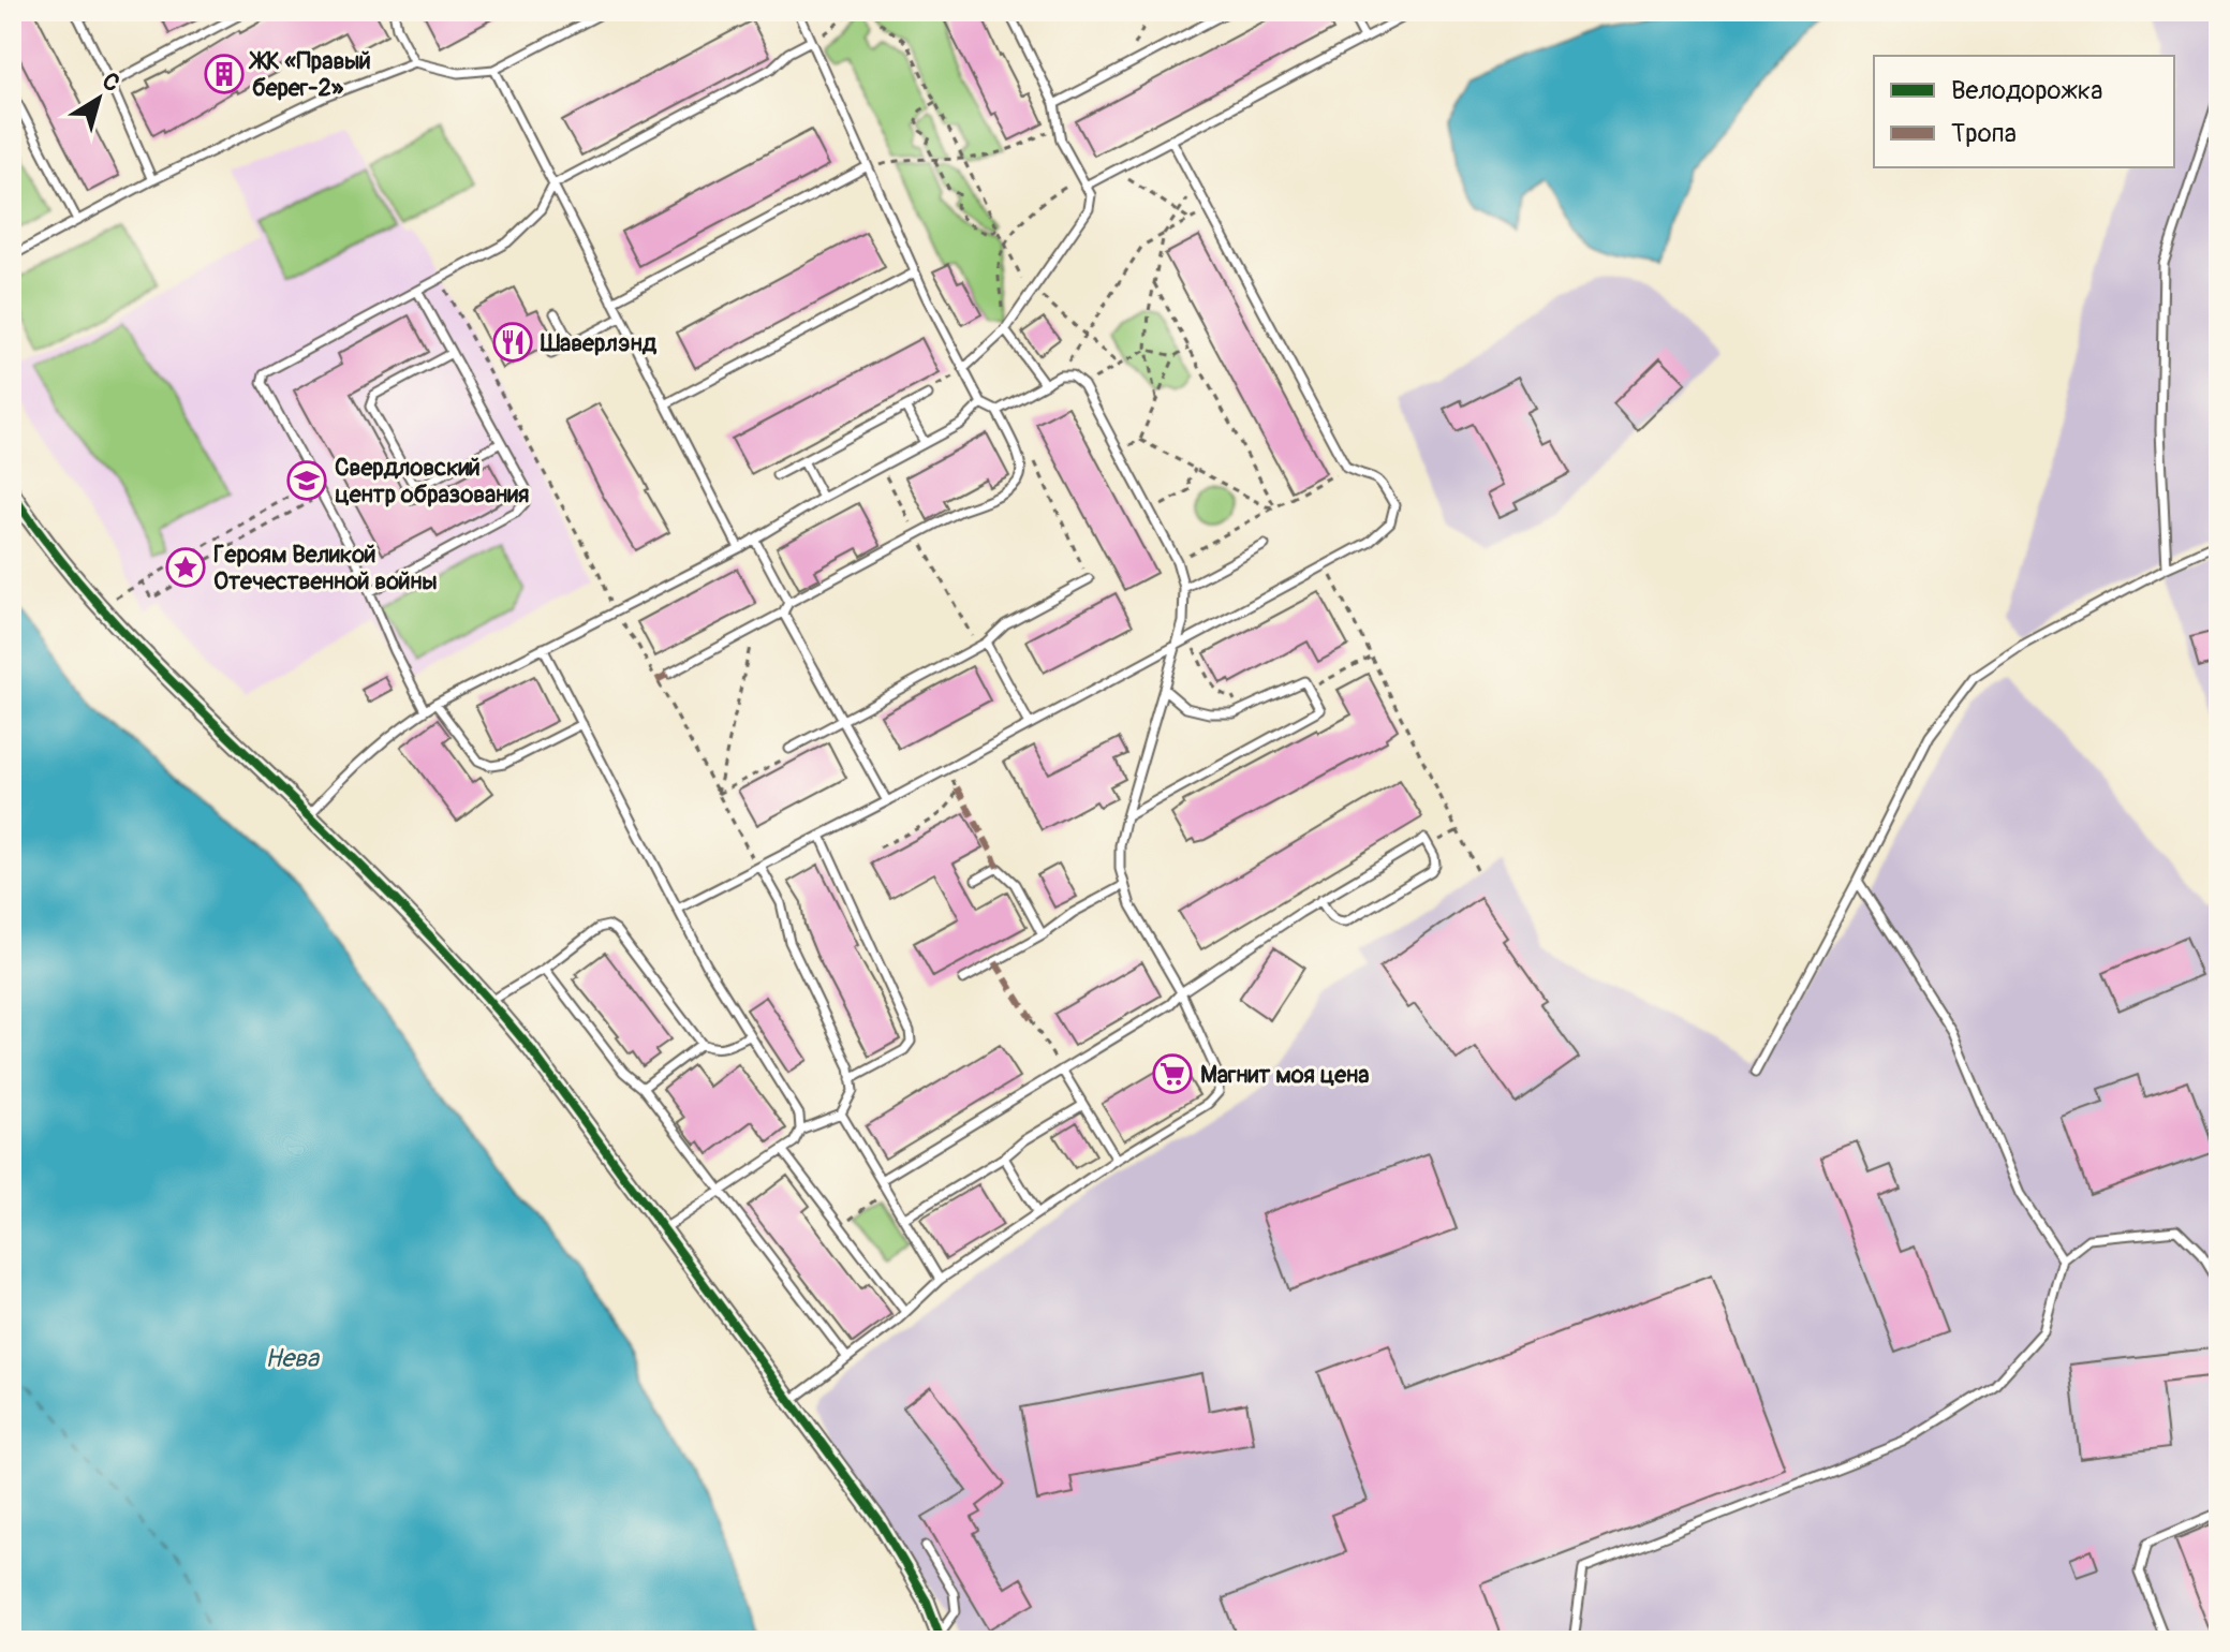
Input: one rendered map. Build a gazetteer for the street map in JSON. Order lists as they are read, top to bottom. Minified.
{"water":["Нева"],"places":{"building":["ЖК «Правый берег-2»"],"restaurant":["Шаверлэнд"],"school or university":["Свердловский центр образования"],"place":["Героям Великой Отечественной войны"],"supermarket":["Магнит моя цена"]},"legend":["Велодорожка","Тропа"],"north":"top right"}
